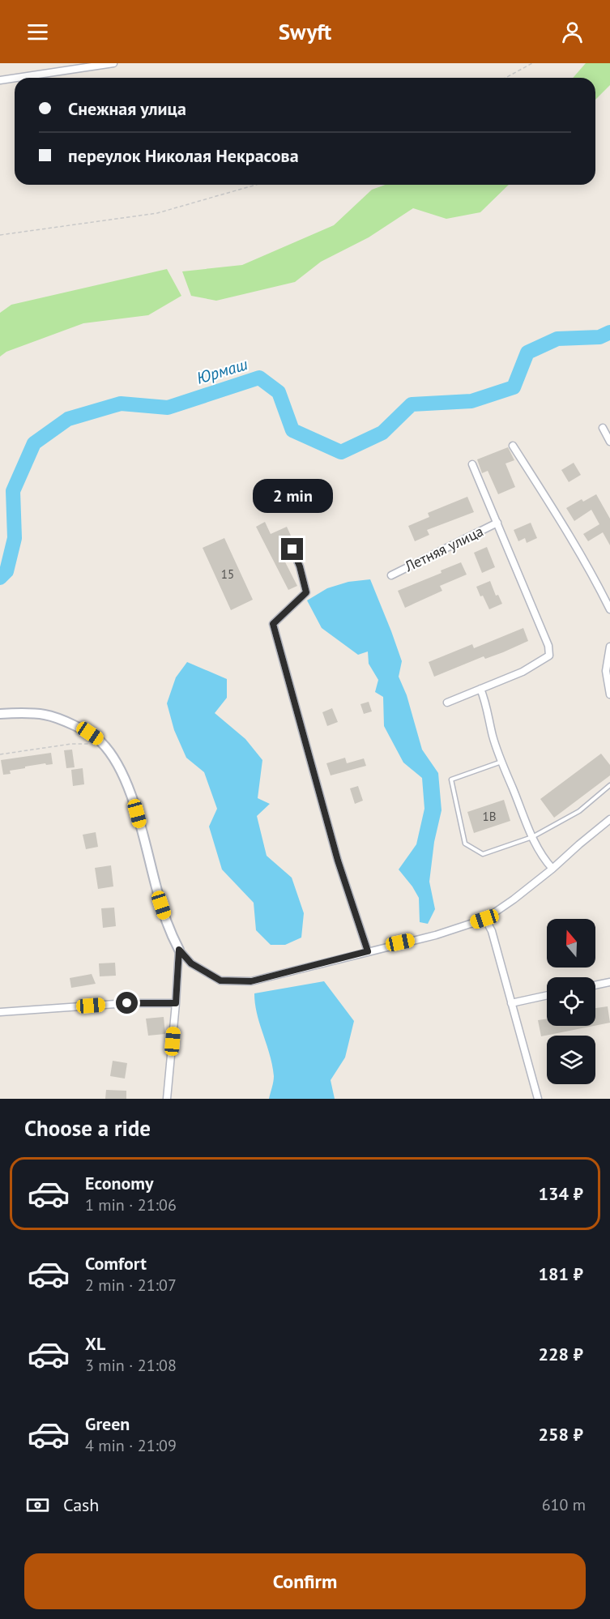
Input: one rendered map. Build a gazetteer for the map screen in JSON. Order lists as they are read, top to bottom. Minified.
{"streets":{"street":["Летняя улица"]},"water":["Юрмаш"],"house_numbers":["15","1В"],"north":"top","page":{"header":"Swyft","banner":["Снежная улица","переулок Николая Некрасова"],"bubble":"2 min","heading":"Choose a ride","list":[{"name":"Economy","note":"1 min · 21:06","value":"134 ₽"},{"name":"Comfort","note":"2 min · 21:07","value":"181 ₽"},{"name":"XL","note":"3 min · 21:08","value":"228 ₽"},{"name":"Green","note":"4 min · 21:09","value":"258 ₽"}],"pay":["Cash","610 m"],"buttons":"Confirm"}}
